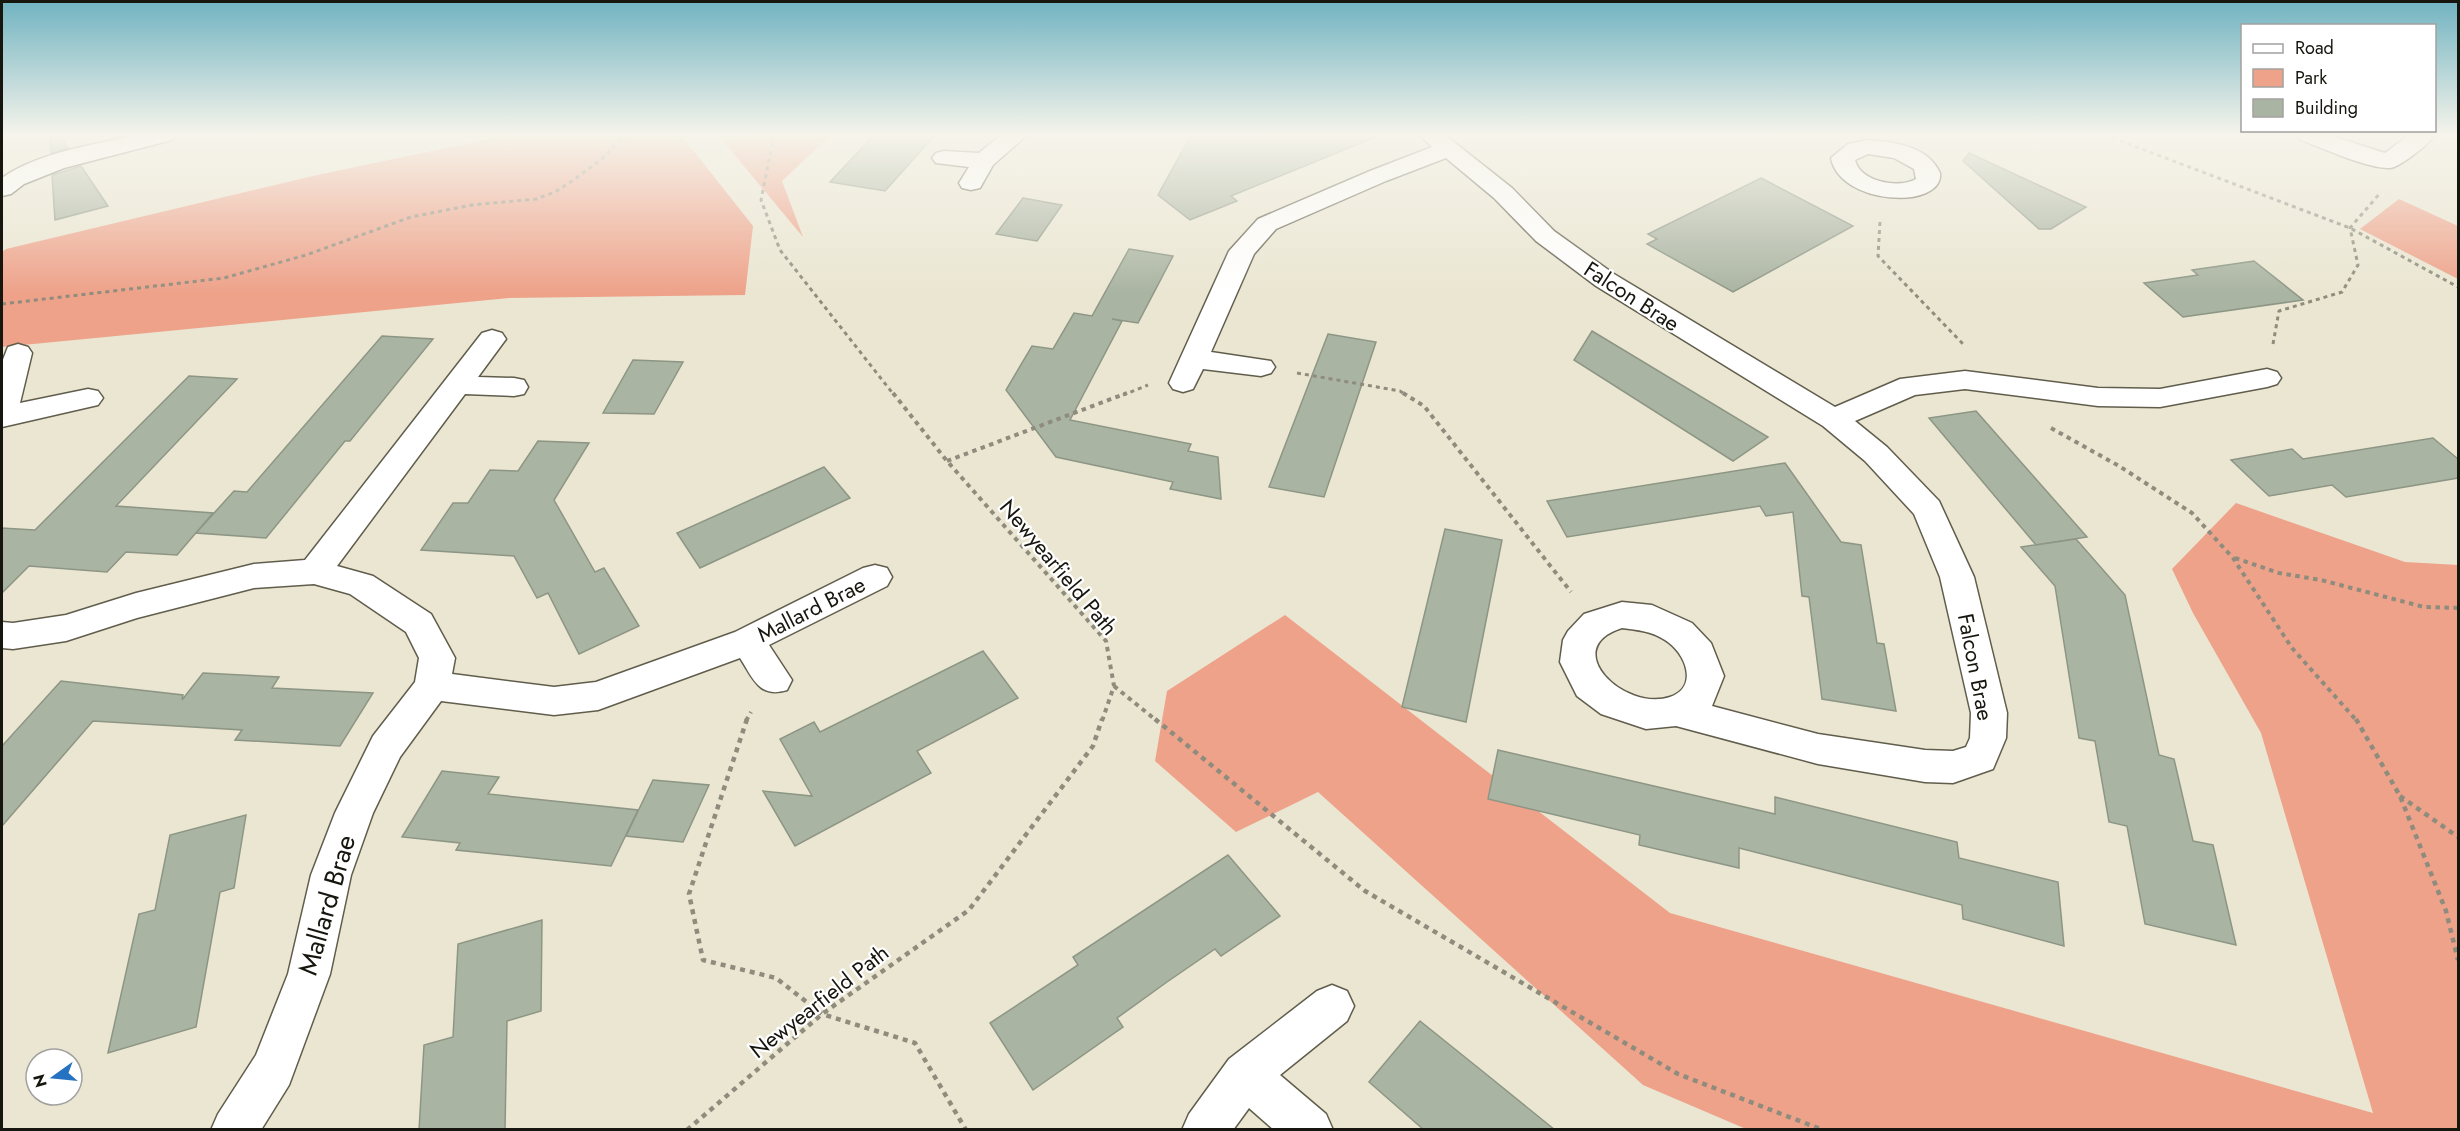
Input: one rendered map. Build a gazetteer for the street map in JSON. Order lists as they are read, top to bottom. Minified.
{"streets":{"street":["Falcon Brae","Mallard Brae"],"path":["Newyearfield Path"]},"legend":["Road","Park","Building"],"north":"left"}
